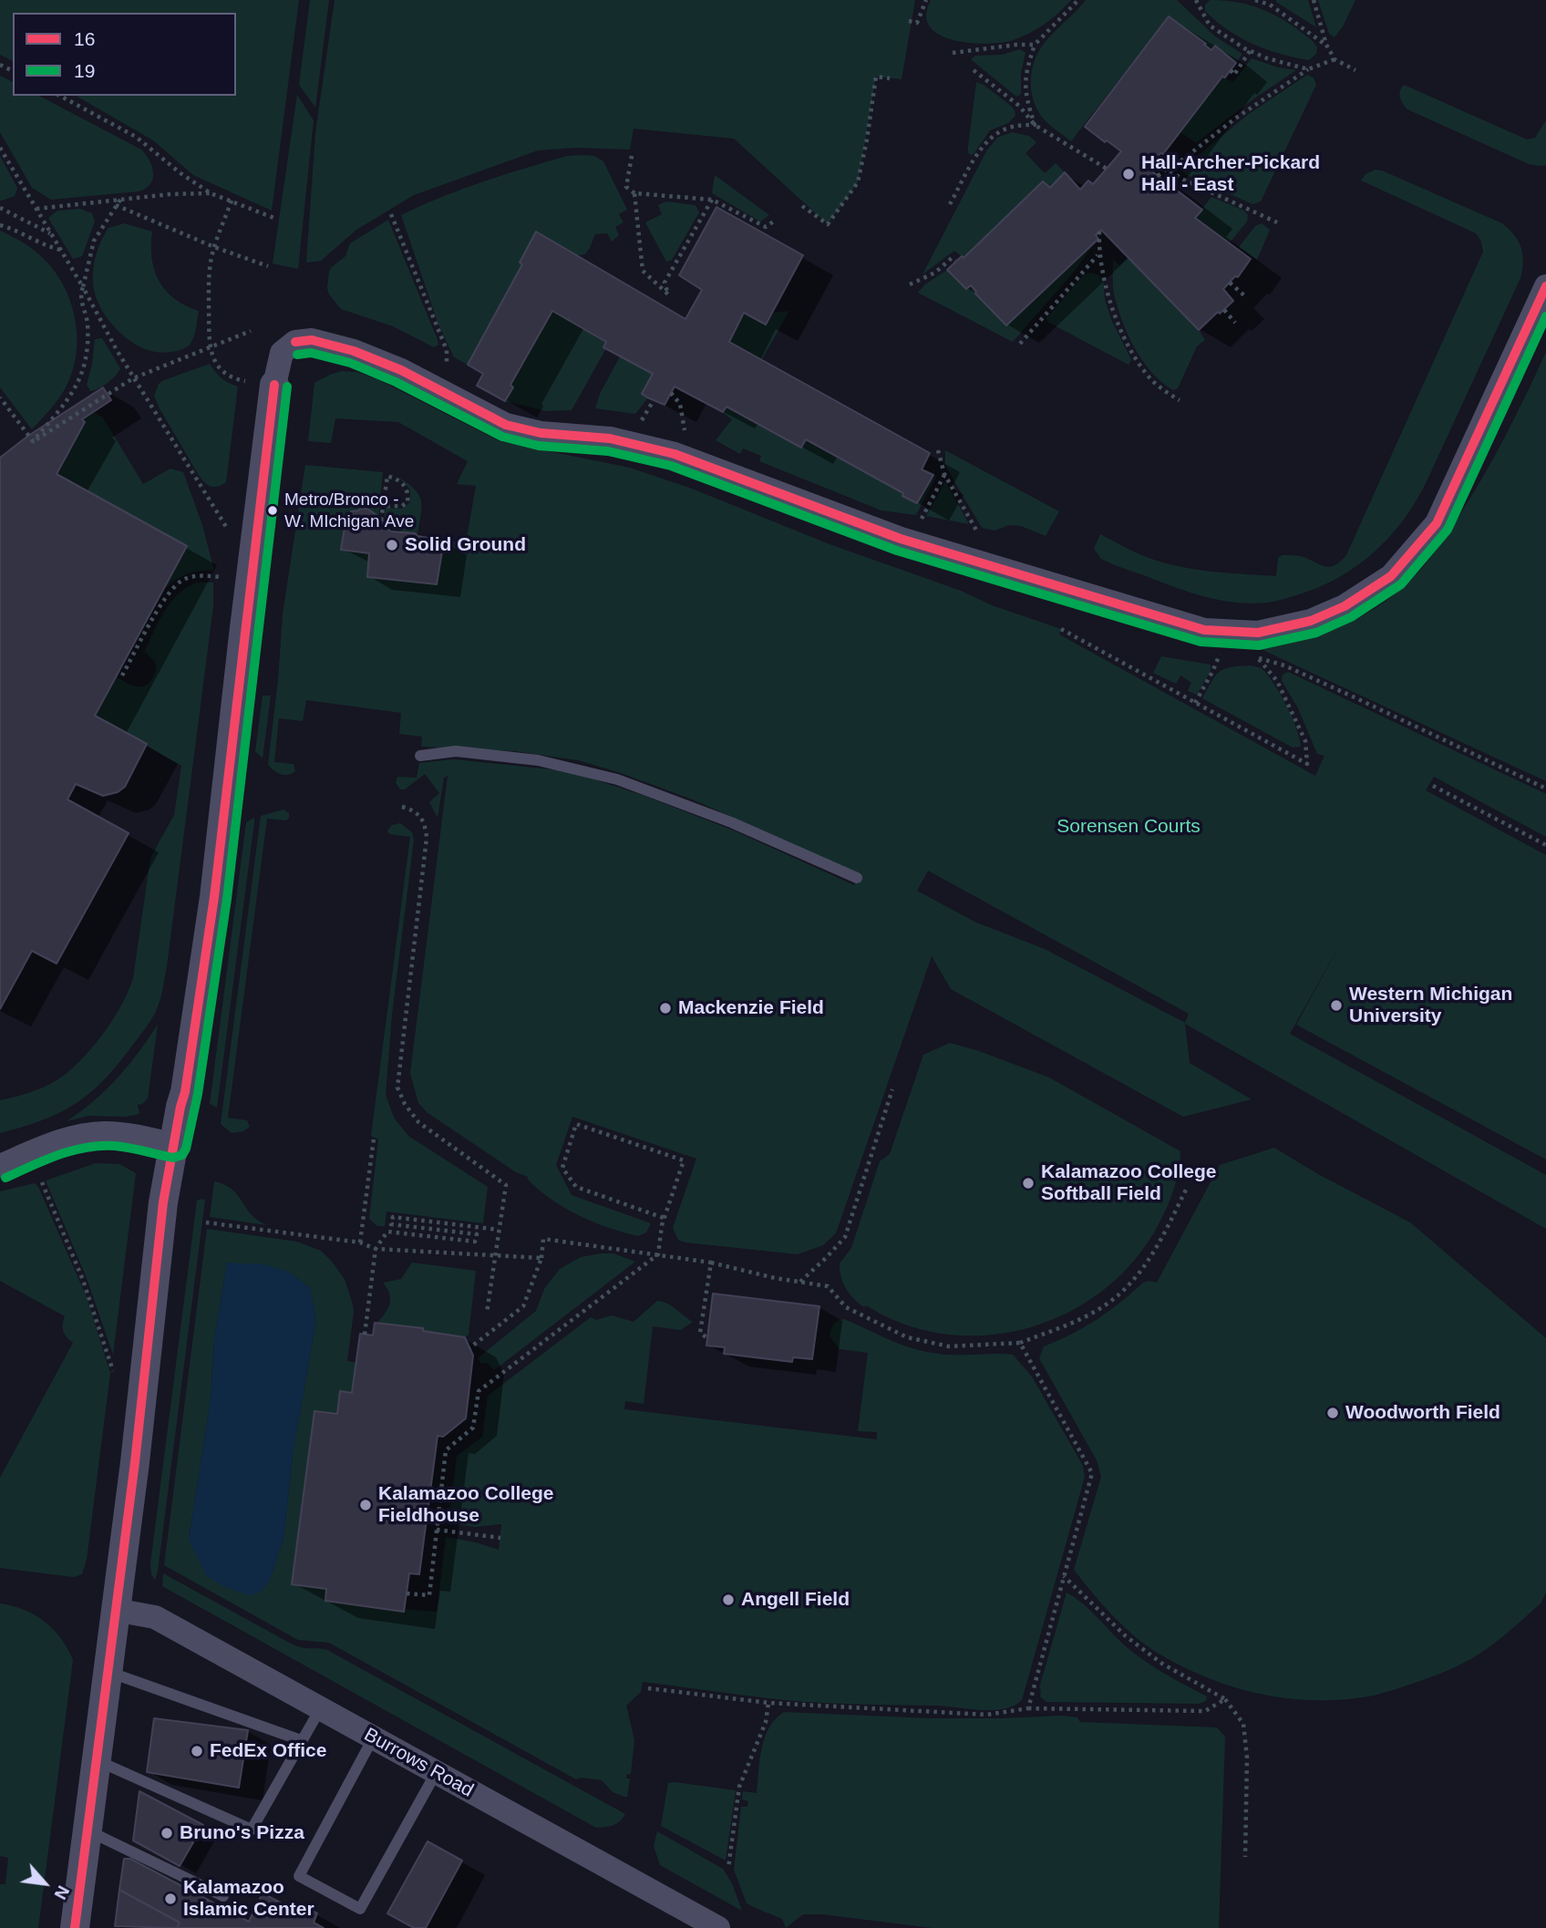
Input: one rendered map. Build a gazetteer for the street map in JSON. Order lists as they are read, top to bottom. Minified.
{"streets":{"street":["Burrows Road"]},"parks":["Sorensen Courts"],"places":["Hall-Archer-Pickard Hall - East","Metro/Bronco - W. MIchigan Ave","Solid Ground","Western Michigan University","Mackenzie Field","Kalamazoo College Softball Field","Woodworth Field","Kalamazoo College Fieldhouse","Angell Field","FedEx Office","Bruno's Pizza","Kalamazoo Islamic Center"],"lines":["transit line 16","transit line 19"],"legend":["16","19"],"north":"bottom right"}
